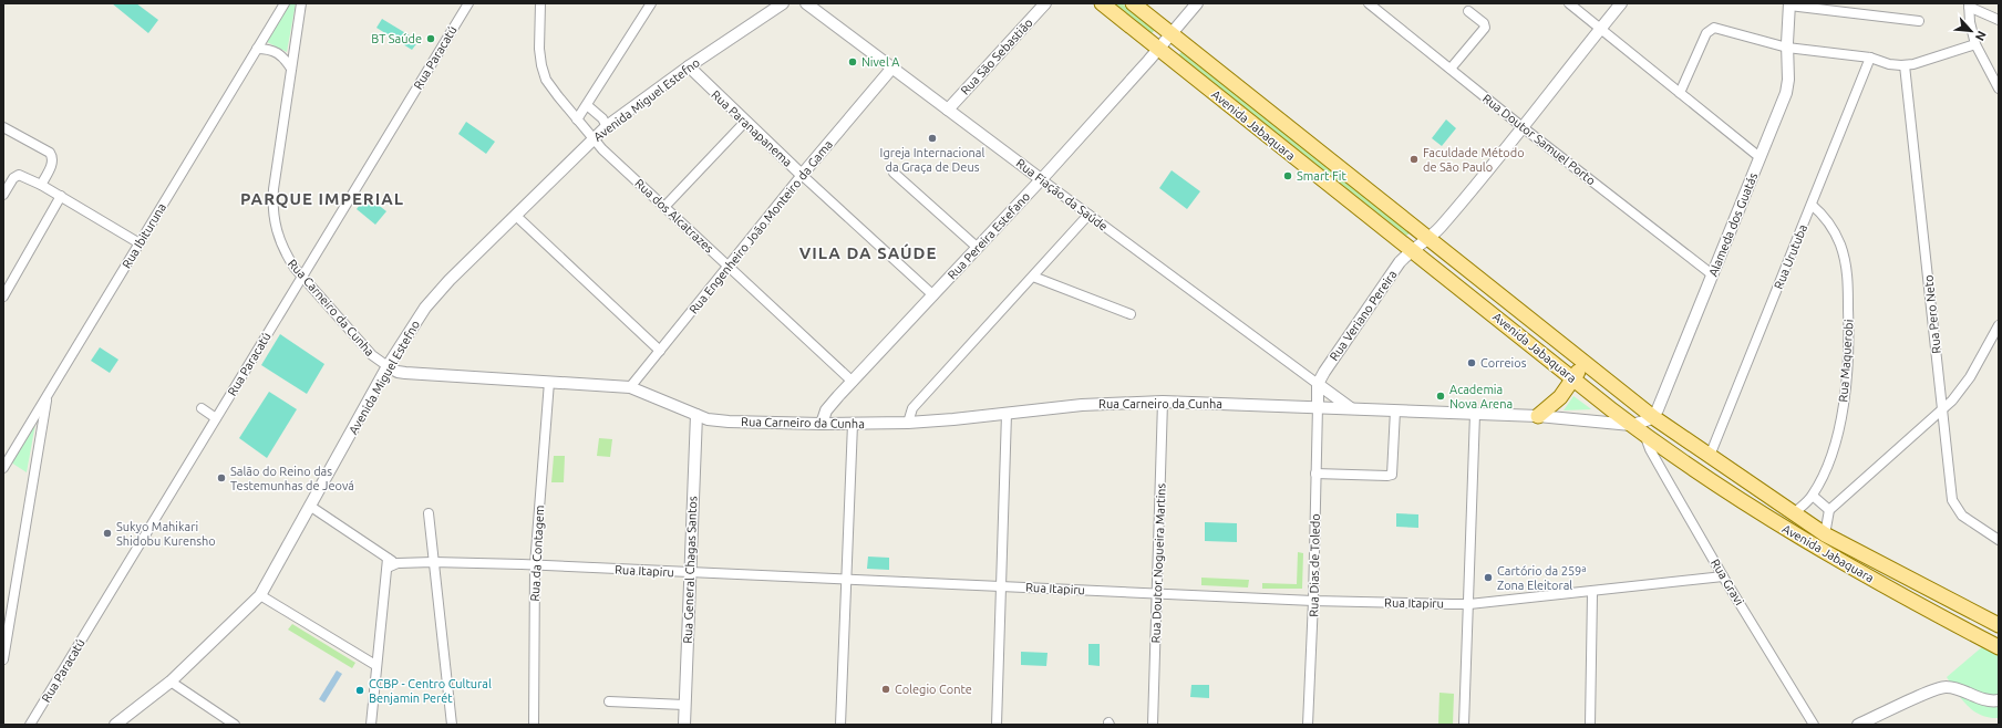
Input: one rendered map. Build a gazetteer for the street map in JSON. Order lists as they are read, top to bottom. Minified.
{"streets":{"main road":["Avenida Jabaquara"],"street":["Rua São Sebastião","Rua Paracatú","Avenida Miguel Estefno","Rua Paranapanema","Rua Doutor Samuel Porto","Rua Fiação da Saúde","Rua dos Alcatrazes","Alameda dos Guatás","Rua Engenheiro João Monteiro da Gama","Rua Ibituruna","Rua Pereira Estefano","Rua Urutuba","Rua Carneiro da Cunha","Rua Pero Neto","Rua Veriano Pereira","Rua Maquerobi","Rua da Contagem","Rua Doutor Nogueira Martins","Rua Dias de Toledo","Rua General Chagas Santos","Rua Itapiru","Rua Gravi"]},"crossings":[["Rua São Sebastião","Rua Fiação da Saúde"],["Rua Paracatú","Rua Carneiro da Cunha"],["Avenida Miguel Estefno","Rua Paranapanema"],["Avenida Miguel Estefno","Rua dos Alcatrazes"],["Avenida Miguel Estefno","Rua Carneiro da Cunha"],["Avenida Jabaquara","Alameda dos Guatás"],["Avenida Jabaquara","Rua Pereira Estefano"],["Avenida Jabaquara","Rua Urutuba"],["Avenida Jabaquara","Rua Carneiro da Cunha"],["Avenida Jabaquara","Rua Veriano Pereira"],["Avenida Jabaquara","Rua Maquerobi"],["Avenida Jabaquara","Rua Gravi"],["Rua Paranapanema","Rua Engenheiro João Monteiro da Gama"],["Rua Paranapanema","Rua Pereira Estefano"],["Rua Doutor Samuel Porto","Alameda dos Guatás"],["Rua Doutor Samuel Porto","Rua Veriano Pereira"],["Rua Fiação da Saúde","Rua Engenheiro João Monteiro da Gama"],["Rua Fiação da Saúde","Rua Pereira Estefano"],["Rua Fiação da Saúde","Rua Veriano Pereira"],["Rua dos Alcatrazes","Rua Engenheiro João Monteiro da Gama"],["Rua dos Alcatrazes","Rua Pereira Estefano"],["Rua Engenheiro João Monteiro da Gama","Rua Carneiro da Cunha"],["Rua Pereira Estefano","Rua Carneiro da Cunha"],["Rua Urutuba","Rua Maquerobi"],["Rua Carneiro da Cunha","Rua Veriano Pereira"],["Rua Carneiro da Cunha","Rua da Contagem"],["Rua Carneiro da Cunha","Rua Doutor Nogueira Martins"],["Rua Carneiro da Cunha","Rua Dias de Toledo"],["Rua Carneiro da Cunha","Rua General Chagas Santos"],["Rua da Contagem","Rua Itapiru"],["Rua Doutor Nogueira Martins","Rua Itapiru"],["Rua Dias de Toledo","Rua Itapiru"],["Rua General Chagas Santos","Rua Itapiru"],["Rua Itapiru","Rua Gravi"]],"districts":["PARQUE IMPERIAL","VILA DA SAÚDE"],"places":["BT Saúde","Nivel A","Igreja Internacional da Graça de Deus","Faculdade Método de São Paulo","Smart Fit","Correios","Academia Nova Arena","Salão do Reino das Testemunhas de Jeová","Sukyo Mahikari Shidobu Kurensho","Cartório da 259ª Zona Eleitoral","Colegio Conte","CCBP - Centro Cultural Benjamin Perét"],"north":"bottom right"}
